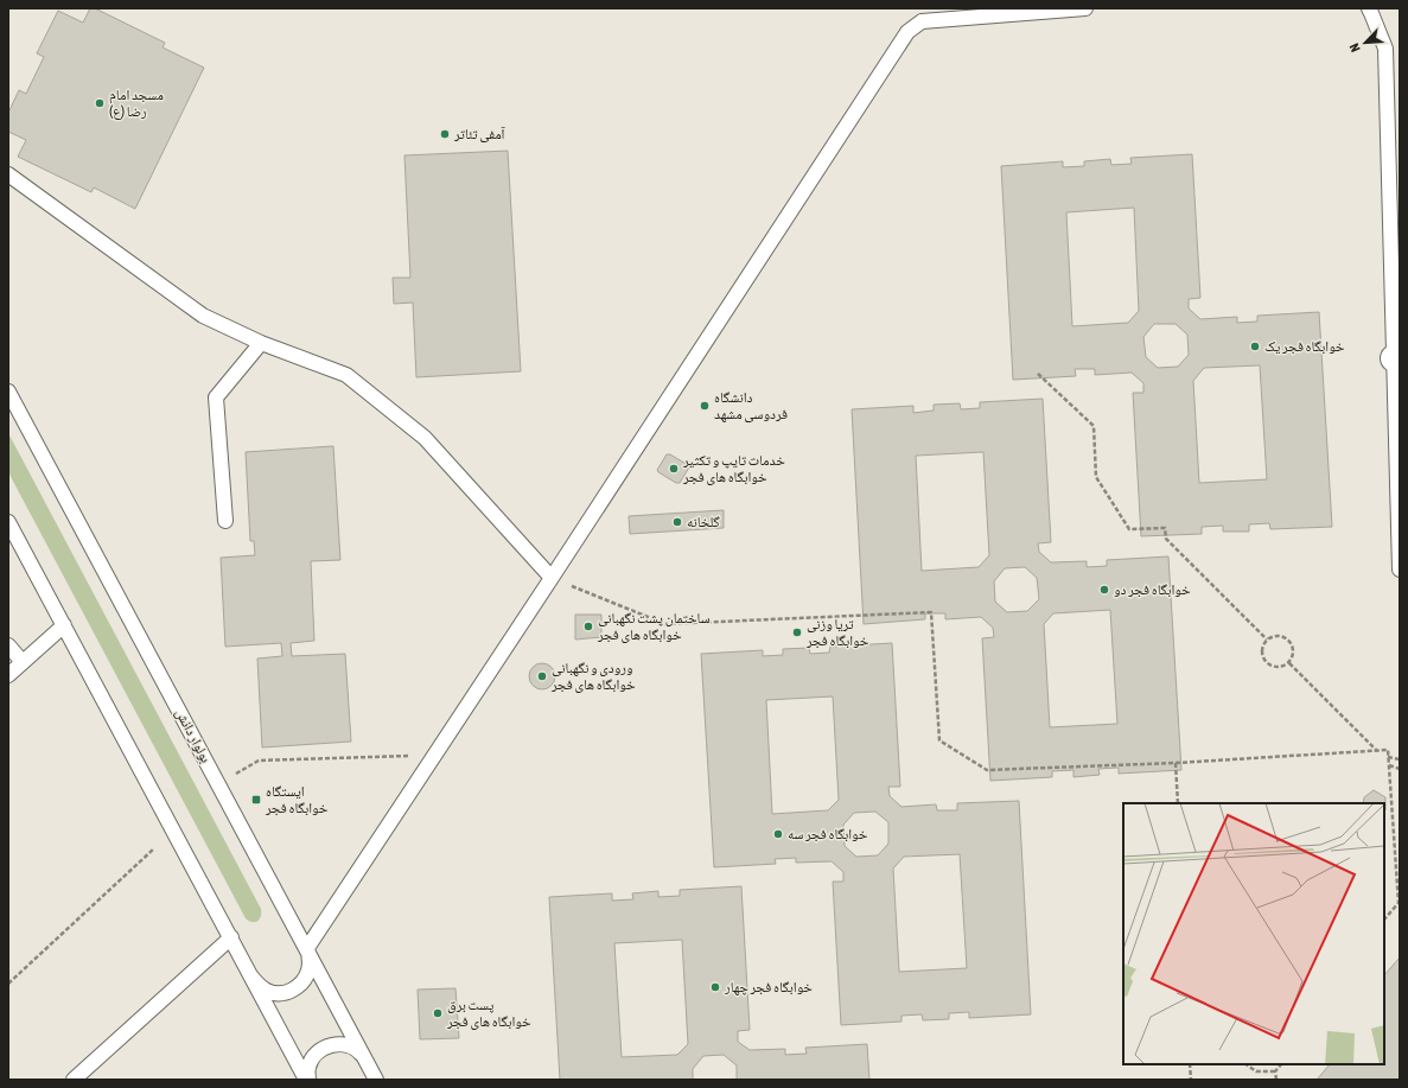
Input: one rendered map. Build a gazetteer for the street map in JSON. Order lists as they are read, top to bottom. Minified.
{"streets":{"lane":["بولوار دانش"]},"places":{"other":["مسجد امام رضا (ع)","آمفی تئاتر","خوابگاه فجر یک","دانشگاه فردوسی مشهد","خدمات تایپ و تکثیر خوابگاه های فجر","گلخانه","خوابگاه فجر دو","ساختمان پشت نگهبانی خوابگاه های فجر","تریا وزنی خوابگاه فجر","ورودی و نگهبانی خوابگاه های فجر","خوابگاه فجر سه","خوابگاه فجر چهار","پست برق خوابگاه های فجر"],"transit":["ایستگاه خوابگاه فجر"]},"north":"bottom left"}
